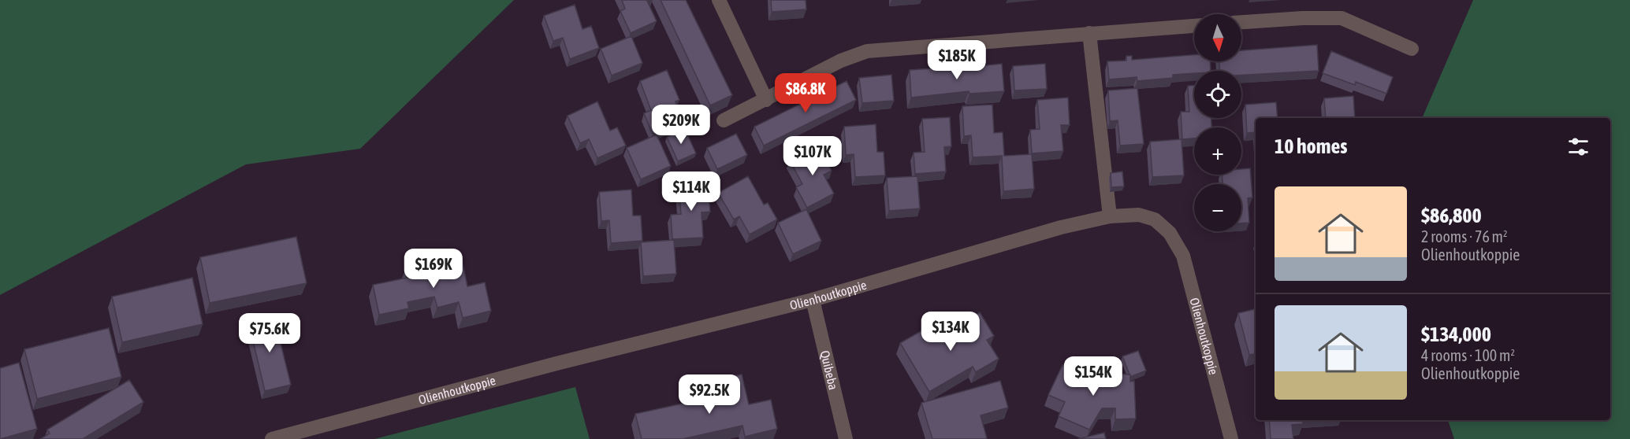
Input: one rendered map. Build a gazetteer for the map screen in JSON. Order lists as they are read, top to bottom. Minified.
{"streets":{"street":["Olienhoutkoppie","Quibeba"]},"crossings":[["Olienhoutkoppie","Quibeba"]],"north":"bottom","page":{"map_buttons":["+","−"],"price":["$185K","$86.8K","$209K","$107K","$114K","$169K","$134K","$75.6K","$154K","$92.5K"],"heading":"10 homes","list":[{"name":"$86,800","note":"2 rooms · 76 m² · Olienhoutkoppie"},{"name":"$134,000","note":"4 rooms · 100 m² · Olienhoutkoppie"}]}}
